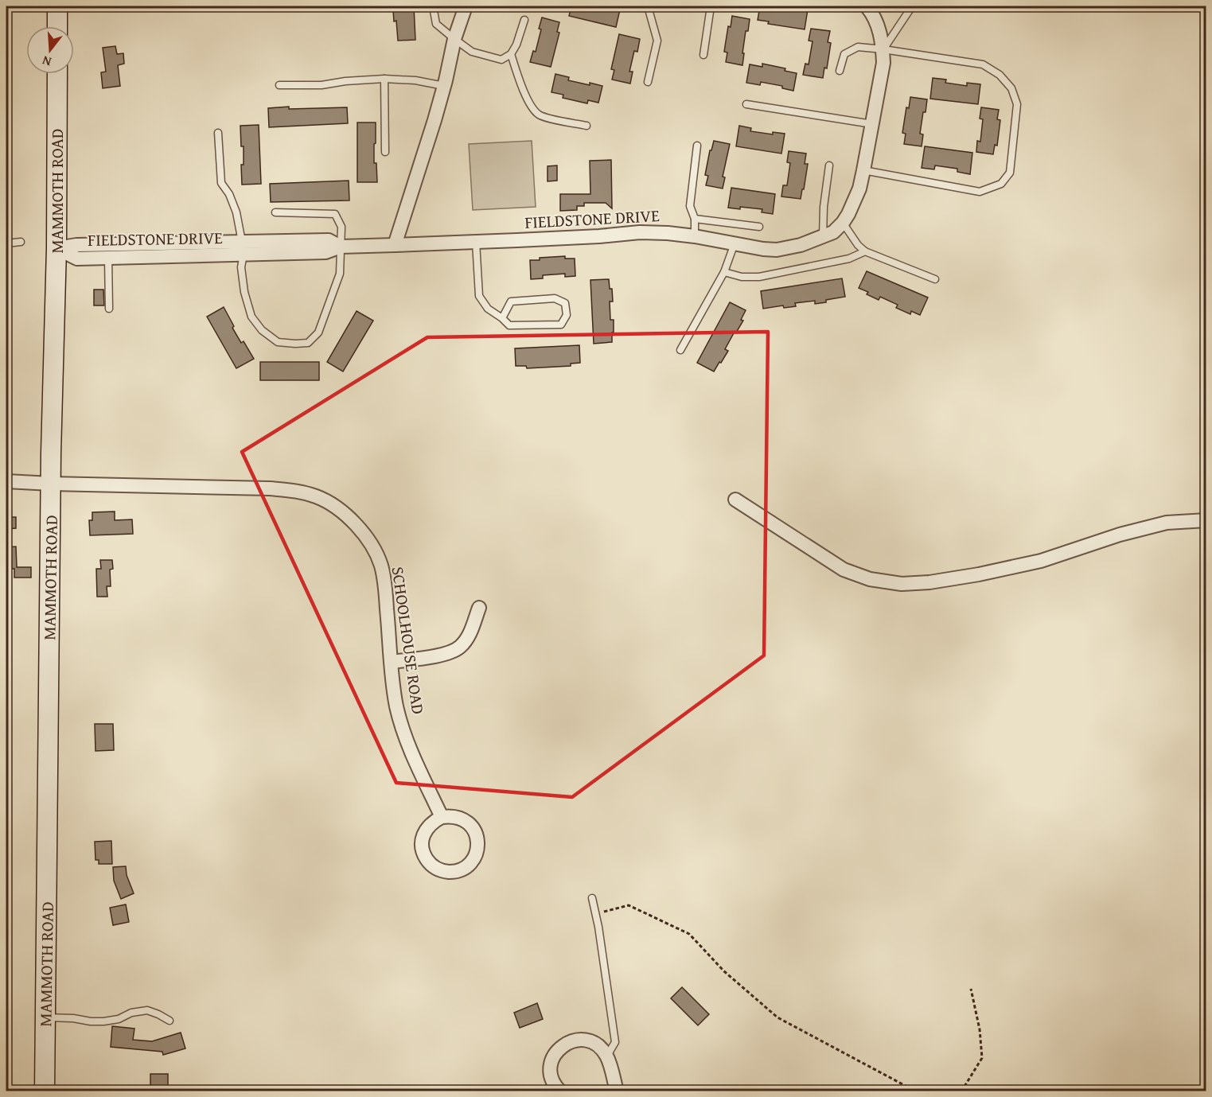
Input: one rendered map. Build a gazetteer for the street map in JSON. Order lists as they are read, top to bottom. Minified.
{"streets":{"main road":["MAMMOTH ROAD"],"street":["FIELDSTONE DRIVE","SCHOOLHOUSE ROAD"]},"crossings":[["MAMMOTH ROAD","FIELDSTONE DRIVE"],["MAMMOTH ROAD","SCHOOLHOUSE ROAD"]],"north":"bottom"}
